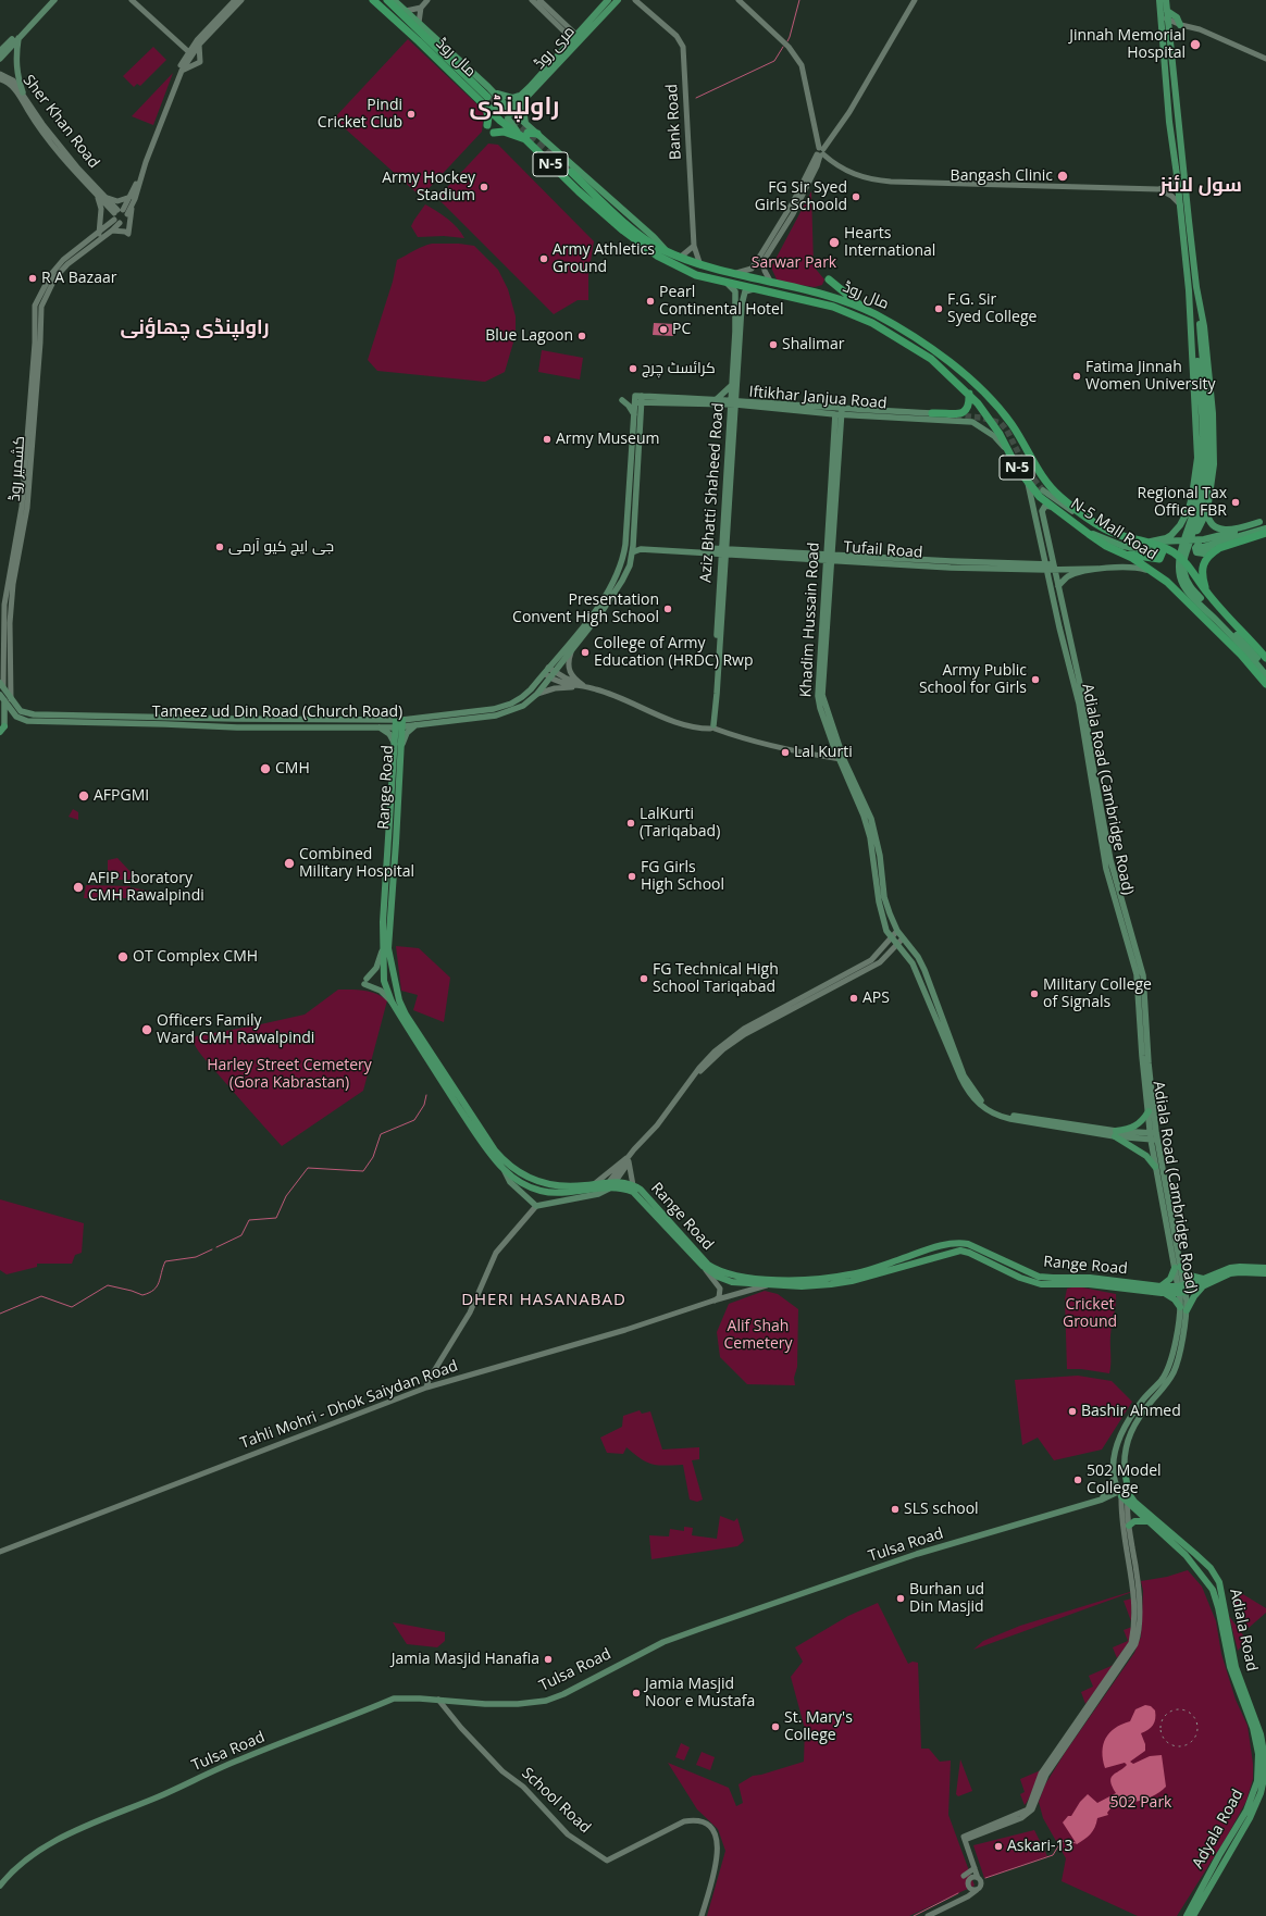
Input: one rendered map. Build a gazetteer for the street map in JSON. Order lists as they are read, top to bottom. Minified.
{"streets":{"highway":["مال روڈ","N-5","N-5 Mall Road"],"main road":["مری روڈ","Iftikhar Janjua Road","کشمیر روڈ","Aziz Bhatti Shaheed Road","Tufail Road","Khadim Hussain Road","Tameez ud Din Road (Church Road)","Range Road","Adiala Road (Cambridge Road)","Tulsa Road","Adiala Road","Adyala Road"],"street":["Sher Khan Road","Bank Road","Tahli Mohri - Dhok Saiydan Road","School Road"]},"crossings":[["مال روڈ","Bank Road"],["مال روڈ","Aziz Bhatti Shaheed Road"],["مال روڈ","N-5 Mall Road"],["Iftikhar Janjua Road","Aziz Bhatti Shaheed Road"],["Iftikhar Janjua Road","N-5 Mall Road"],["Iftikhar Janjua Road","Khadim Hussain Road"],["Iftikhar Janjua Road","Tameez ud Din Road (Church Road)"],["کشمیر روڈ","Tameez ud Din Road (Church Road)"],["Aziz Bhatti Shaheed Road","N-5 Mall Road"],["Aziz Bhatti Shaheed Road","Tufail Road"],["N-5 Mall Road","Adiala Road (Cambridge Road)"],["Tufail Road","Khadim Hussain Road"],["Tufail Road","Tameez ud Din Road (Church Road)"],["Tufail Road","Adiala Road (Cambridge Road)"],["Khadim Hussain Road","Adiala Road (Cambridge Road)"],["Range Road","Adiala Road (Cambridge Road)"],["Adiala Road (Cambridge Road)","Tulsa Road"],["Adiala Road (Cambridge Road)","Adiala Road"],["Tulsa Road","Adiala Road"],["Tulsa Road","School Road"],["Adiala Road","Adyala Road"]],"districts":["راولپنڈی","سول لائنز","راولپنڈی چھاؤنی","DHERI HASANABAD"],"parks":["Sarwar Park","Harley Street Cemetery (Gora Kabrastan)","Cricket Ground","Alif Shah Cemetery","502 Park"],"places":["Jinnah Memorial Hospital","Pindi Cricket Club","Bangash Clinic","Army Hockey Stadium","FG Sir Syed Girls Schoold","Hearts International","Army Athletics Ground","R A Bazaar","Pearl Continental Hotel","F.G. Sir Syed College","PC","Blue Lagoon","Shalimar","کرائسٹ چرچ","Fatima Jinnah Women University","Army Museum","Regional Tax Office FBR","جی ایچ کیو آرمی","Presentation Convent High School","College of Army Education (HRDC) Rwp","Army Public School for Girls","Lal Kurti","CMH","AFPGMI","LalKurti (Tariqabad)","Combined Military Hospital","FG Girls High School","AFIP Lboratory CMH Rawalpindi","OT Complex CMH","FG Technical High School Tariqabad","Military College of Signals","APS","Officers Family Ward CMH Rawalpindi","Bashir Ahmed","502 Model College","SLS school","Burhan ud Din Masjid","Jamia Masjid Hanafia","Jamia Masjid Noor e Mustafa","St. Mary's College","Askari-13"]}
